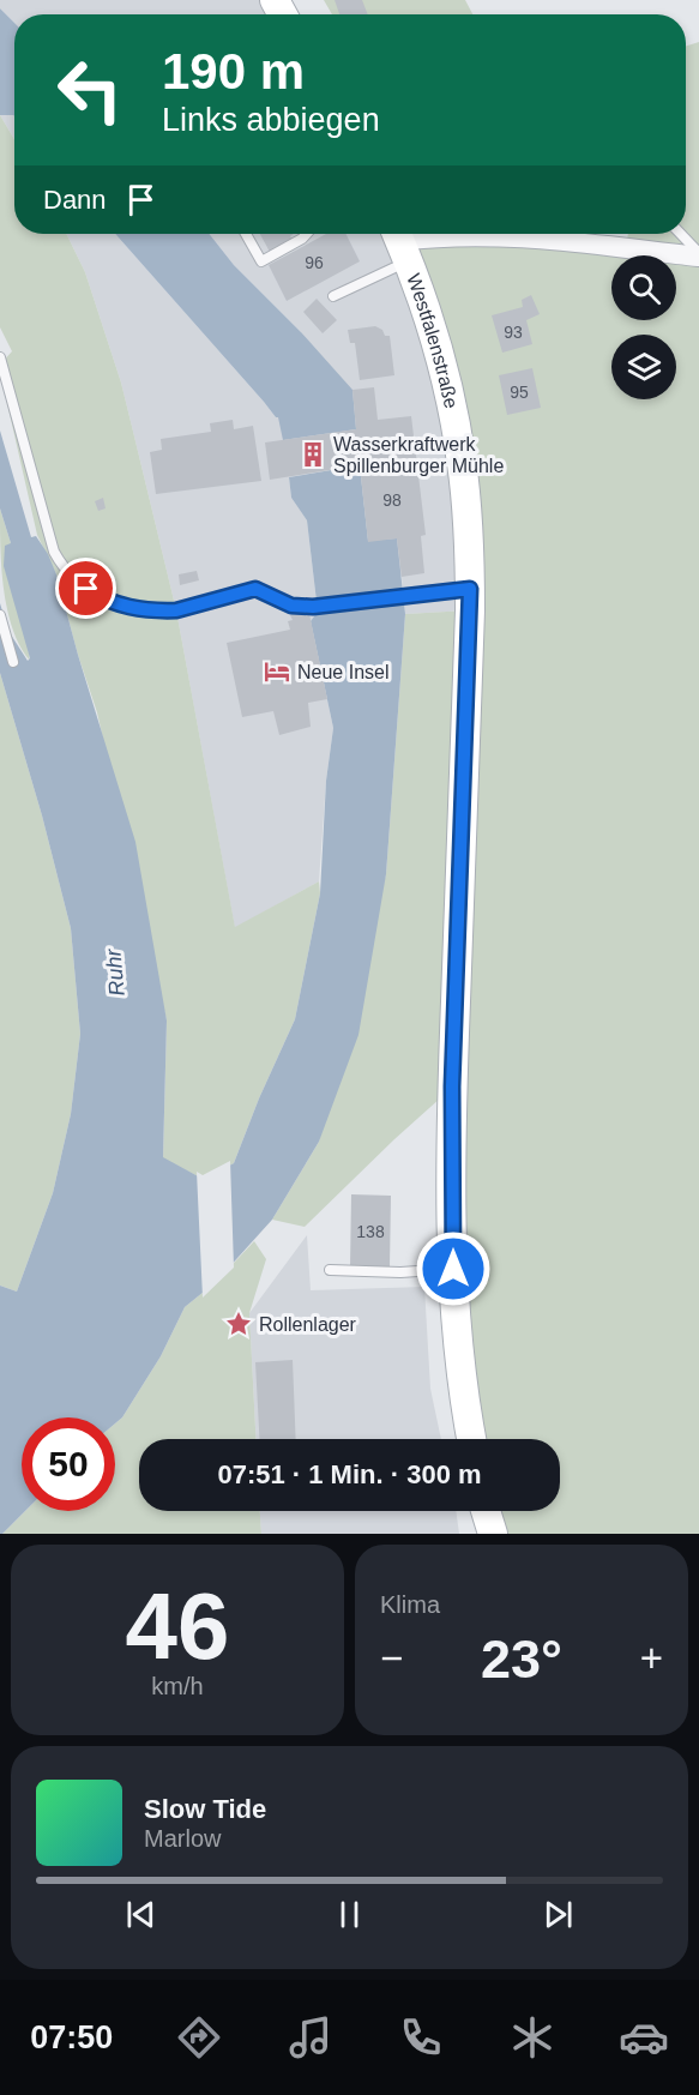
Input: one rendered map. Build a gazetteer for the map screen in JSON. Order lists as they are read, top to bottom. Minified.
{"streets":{"main road":["Westfalenstraße"]},"water":["Ruhr"],"places":{"building":["Wasserkraftwerk Spillenburger Mühle"],"hotel":["Neue Insel"],"place":["Rollenlager"]},"house_numbers":["96","93","95","98","138"],"page":{"turn":["190 m","Links abbiegen"],"then":"Dann","limit":"50","trip":"07:51 · 1 Min. · 300 m","tile":[["46","km/h"],"Klima"],"heat":["−","23°","+"],"song":["Slow Tide","Marlow"],"tabs":"07:50"}}
